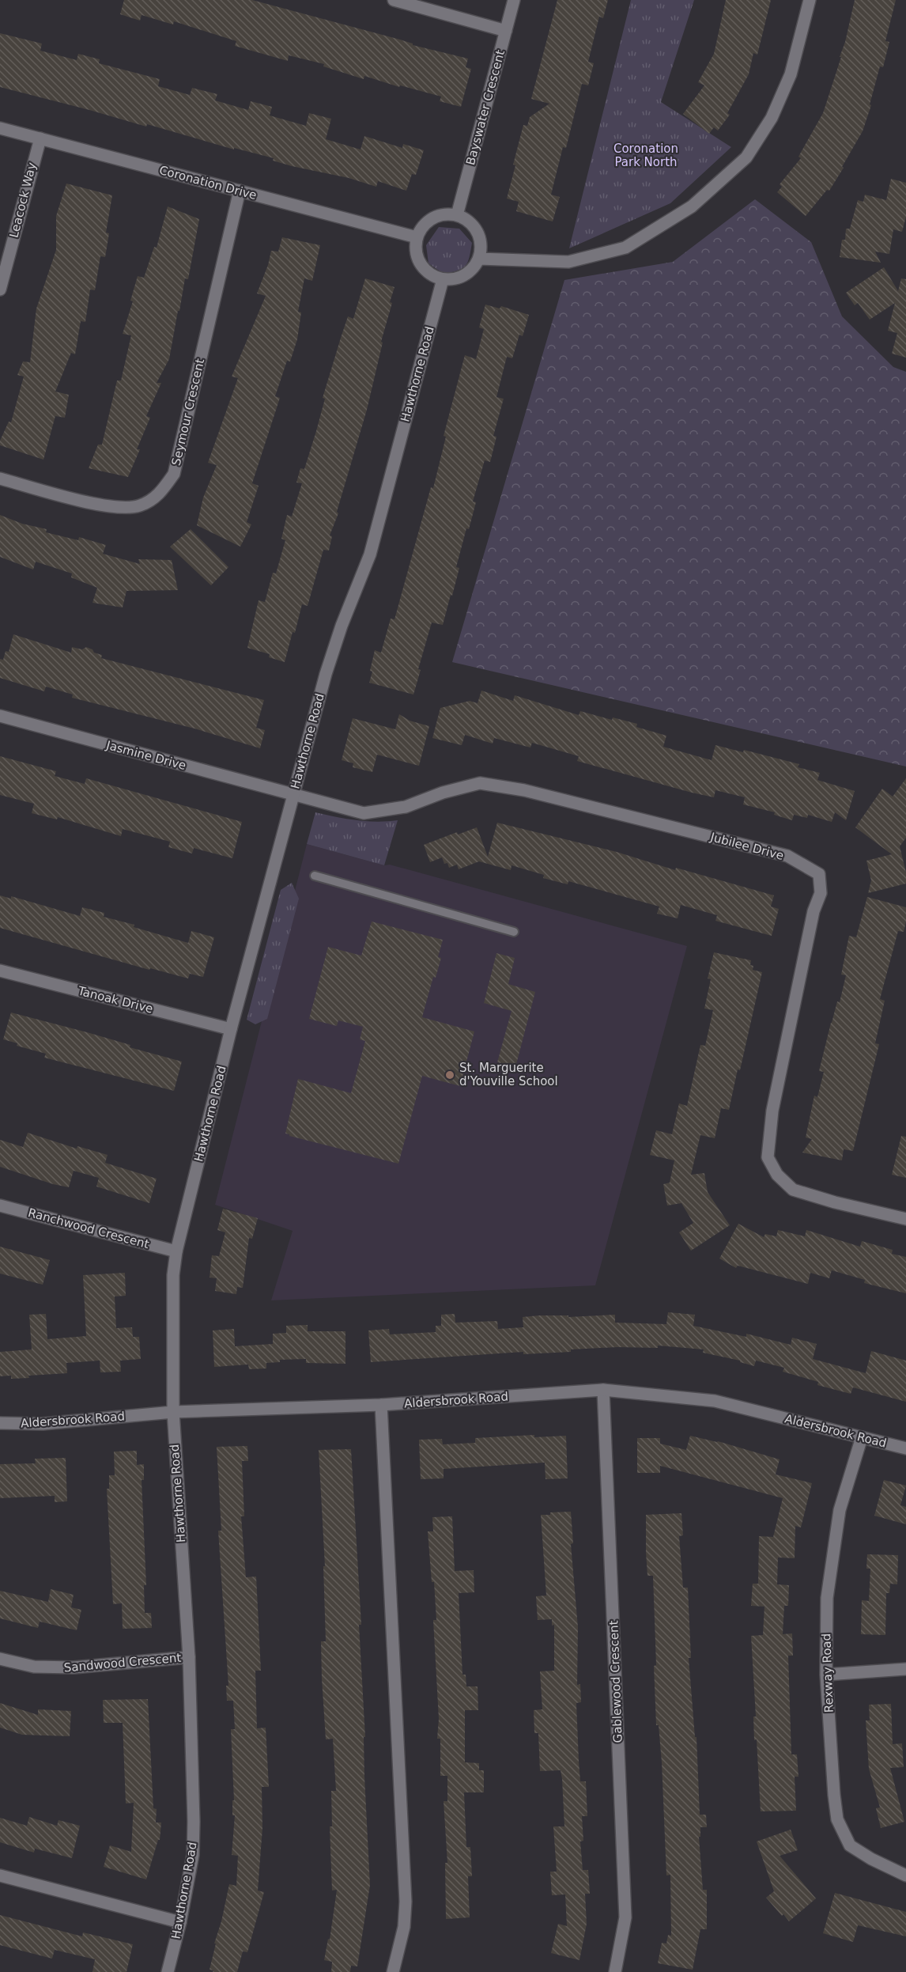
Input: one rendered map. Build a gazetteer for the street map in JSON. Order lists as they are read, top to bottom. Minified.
{"streets":{"street":["Bayswater Crescent","Coronation Drive","Leacock Way","Hawthorne Road","Seymour Crescent","Jasmine Drive","Jubilee Drive","Tanoak Drive","Ranchwood Crescent","Aldersbrook Road","Sandwood Crescent","Rexway Road","Gablewood Crescent"]},"crossings":[["Bayswater Crescent","Coronation Drive"],["Bayswater Crescent","Hawthorne Road"],["Coronation Drive","Leacock Way"],["Coronation Drive","Hawthorne Road"],["Coronation Drive","Seymour Crescent"],["Hawthorne Road","Jasmine Drive"],["Hawthorne Road","Jubilee Drive"],["Hawthorne Road","Tanoak Drive"],["Hawthorne Road","Ranchwood Crescent"],["Hawthorne Road","Aldersbrook Road"],["Hawthorne Road","Sandwood Crescent"],["Jasmine Drive","Jubilee Drive"],["Aldersbrook Road","Rexway Road"],["Aldersbrook Road","Gablewood Crescent"]],"parks":["Coronation Park North"],"places":["St. Marguerite d'Youville School"]}
